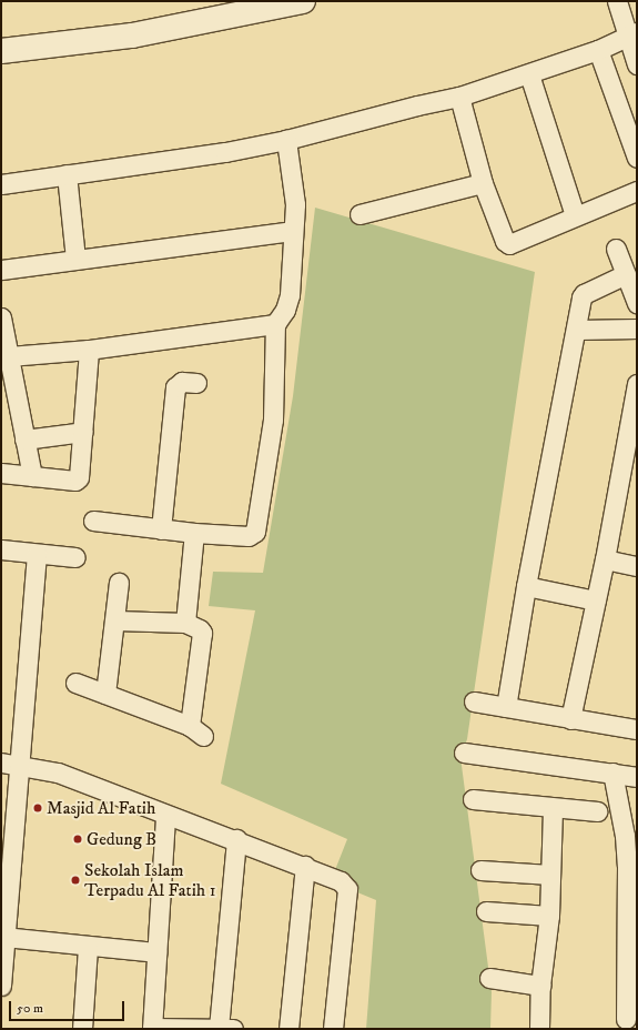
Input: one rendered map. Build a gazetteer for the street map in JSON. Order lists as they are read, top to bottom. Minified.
{"places":["Masjid Al Fatih","Gedung B","Sekolah Islam Terpadu Al Fatih 1"],"scale_bar":"50 m"}
